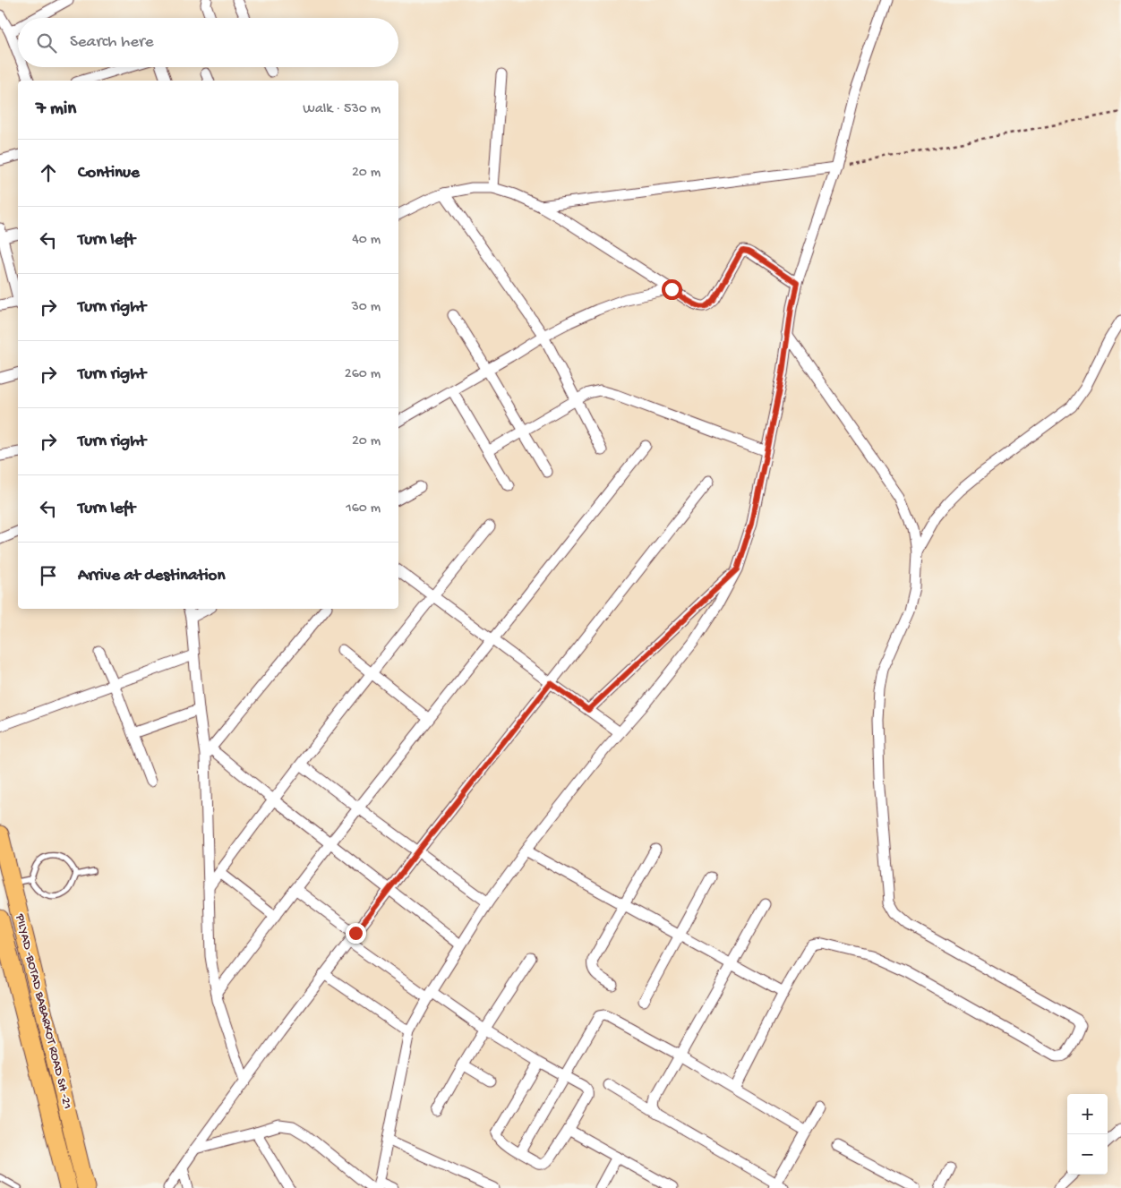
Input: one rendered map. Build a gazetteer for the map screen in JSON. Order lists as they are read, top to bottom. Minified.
{"streets":{"main road":["PILYAD -BOTAD BABARKOT ROAD SH -21"]},"page":{"search":"Search here","heading":["7 min","Walk · 530 m"],"list":[["Continue","20 m"],["Turn left","40 m"],["Turn right","30 m"],["Turn right","260 m"],["Turn right","20 m"],["Turn left","160 m"],"Arrive at destination"],"map_buttons":["+","−"]}}
